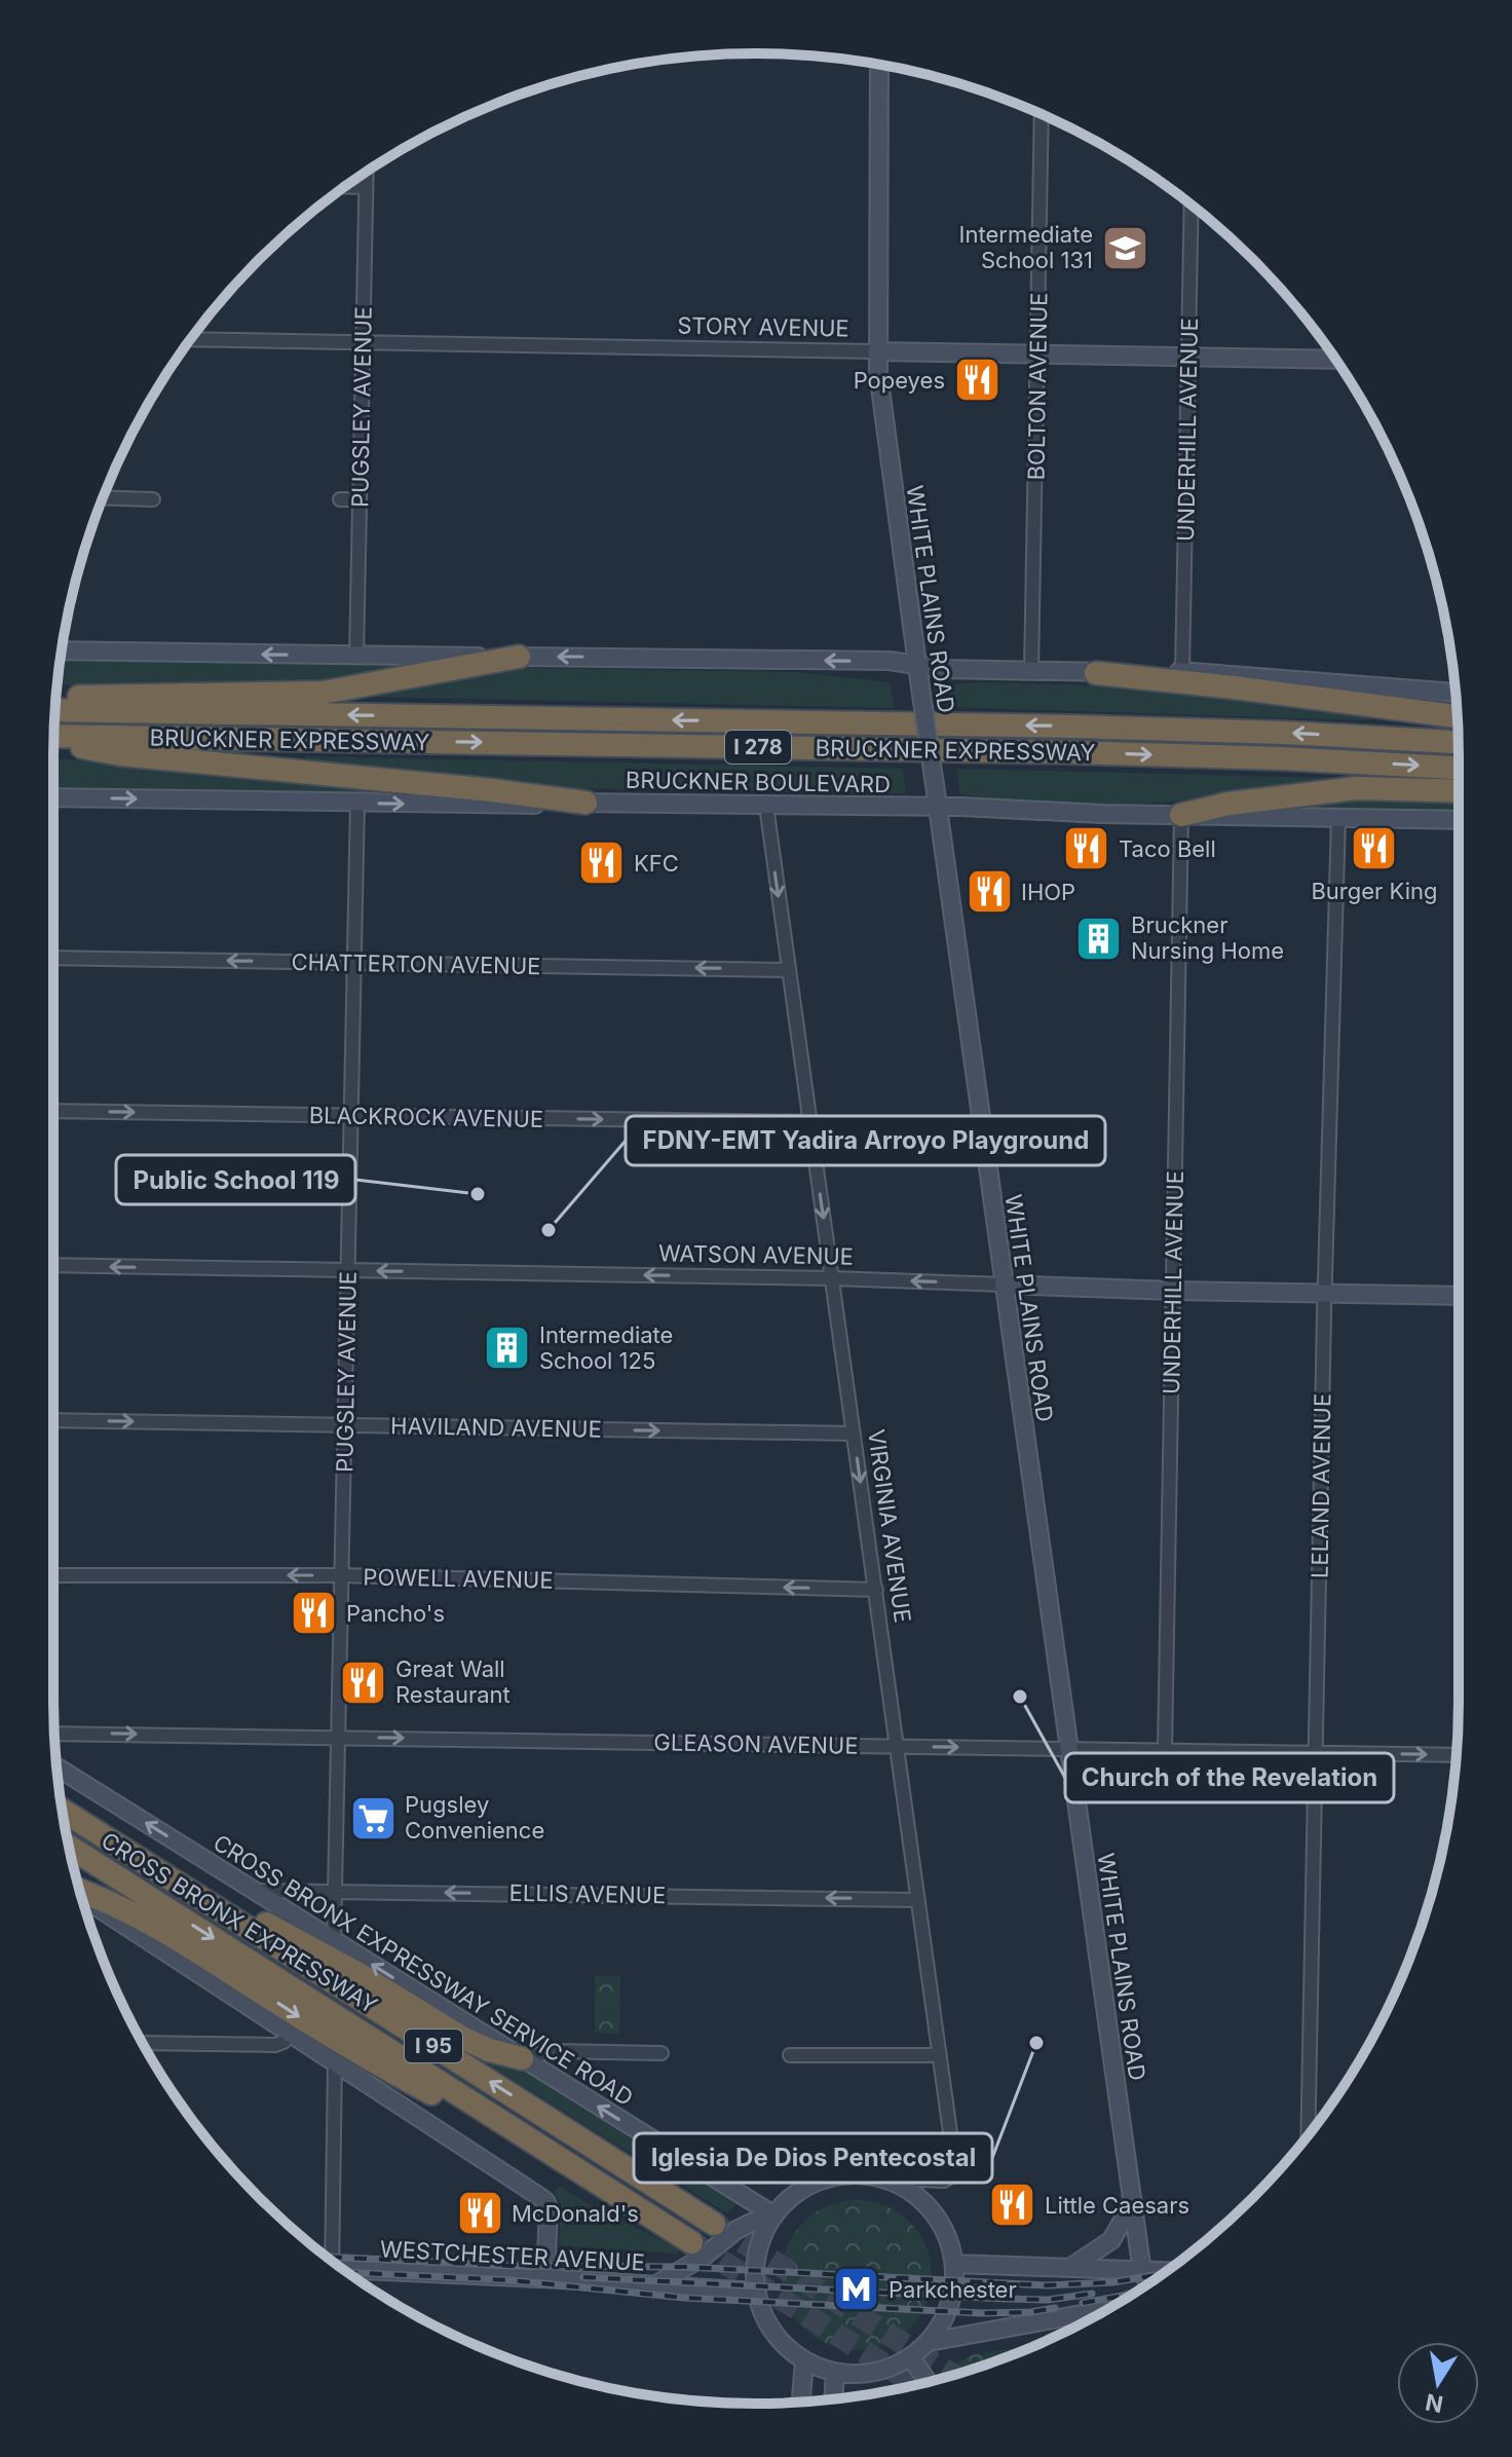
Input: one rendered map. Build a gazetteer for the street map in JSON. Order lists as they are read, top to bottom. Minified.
{"streets":{"highway":["BRUCKNER EXPRESSWAY","I 278","CROSS BRONX EXPRESSWAY","I 95"],"main road":["STORY AVENUE","WHITE PLAINS ROAD","BRUCKNER BOULEVARD","WATSON AVENUE","CROSS BRONX EXPRESSWAY SERVICE ROAD","WESTCHESTER AVENUE"],"street":["BOLTON AVENUE","PUGSLEY AVENUE","UNDERHILL AVENUE","CHATTERTON AVENUE","BLACKROCK AVENUE","HAVILAND AVENUE","LELAND AVENUE","VIRGINIA AVENUE","POWELL AVENUE","GLEASON AVENUE","ELLIS AVENUE"]},"crossings":[["STORY AVENUE","BOLTON AVENUE"],["STORY AVENUE","PUGSLEY AVENUE"],["STORY AVENUE","UNDERHILL AVENUE"],["STORY AVENUE","WHITE PLAINS ROAD"],["PUGSLEY AVENUE","BRUCKNER BOULEVARD"],["PUGSLEY AVENUE","CHATTERTON AVENUE"],["PUGSLEY AVENUE","BLACKROCK AVENUE"],["PUGSLEY AVENUE","WATSON AVENUE"],["PUGSLEY AVENUE","HAVILAND AVENUE"],["PUGSLEY AVENUE","POWELL AVENUE"],["PUGSLEY AVENUE","GLEASON AVENUE"],["PUGSLEY AVENUE","ELLIS AVENUE"],["PUGSLEY AVENUE","CROSS BRONX EXPRESSWAY SERVICE ROAD"],["UNDERHILL AVENUE","BRUCKNER BOULEVARD"],["UNDERHILL AVENUE","WATSON AVENUE"],["UNDERHILL AVENUE","GLEASON AVENUE"],["WHITE PLAINS ROAD","BRUCKNER BOULEVARD"],["WHITE PLAINS ROAD","WATSON AVENUE"],["WHITE PLAINS ROAD","GLEASON AVENUE"],["BRUCKNER BOULEVARD","LELAND AVENUE"],["BRUCKNER BOULEVARD","VIRGINIA AVENUE"],["CHATTERTON AVENUE","VIRGINIA AVENUE"],["BLACKROCK AVENUE","VIRGINIA AVENUE"],["WATSON AVENUE","LELAND AVENUE"],["WATSON AVENUE","VIRGINIA AVENUE"],["HAVILAND AVENUE","VIRGINIA AVENUE"],["LELAND AVENUE","GLEASON AVENUE"],["VIRGINIA AVENUE","POWELL AVENUE"],["VIRGINIA AVENUE","GLEASON AVENUE"],["VIRGINIA AVENUE","ELLIS AVENUE"],["VIRGINIA AVENUE","CROSS BRONX EXPRESSWAY SERVICE ROAD"],["VIRGINIA AVENUE","WESTCHESTER AVENUE"],["ELLIS AVENUE","CROSS BRONX EXPRESSWAY SERVICE ROAD"],["CROSS BRONX EXPRESSWAY SERVICE ROAD","WESTCHESTER AVENUE"]],"one_way":["CHATTERTON AVENUE","BLACKROCK AVENUE","WATSON AVENUE","HAVILAND AVENUE","POWELL AVENUE","GLEASON AVENUE","ELLIS AVENUE","CROSS BRONX EXPRESSWAY SERVICE ROAD"],"places":{"school or university":["Intermediate School 131"],"restaurant":["Popeyes","Taco Bell","Burger King","KFC","IHOP","Pancho's","Great Wall Restaurant","Little Caesars","McDonald's"],"building":["Bruckner Nursing Home","Intermediate School 125"],"other":["Public School 119","FDNY-EMT Yadira Arroyo Playground","Church of the Revelation","Iglesia De Dios Pentecostal"],"supermarket":["Pugsley Convenience"],"metro station":["Parkchester"]},"north":"bottom"}
